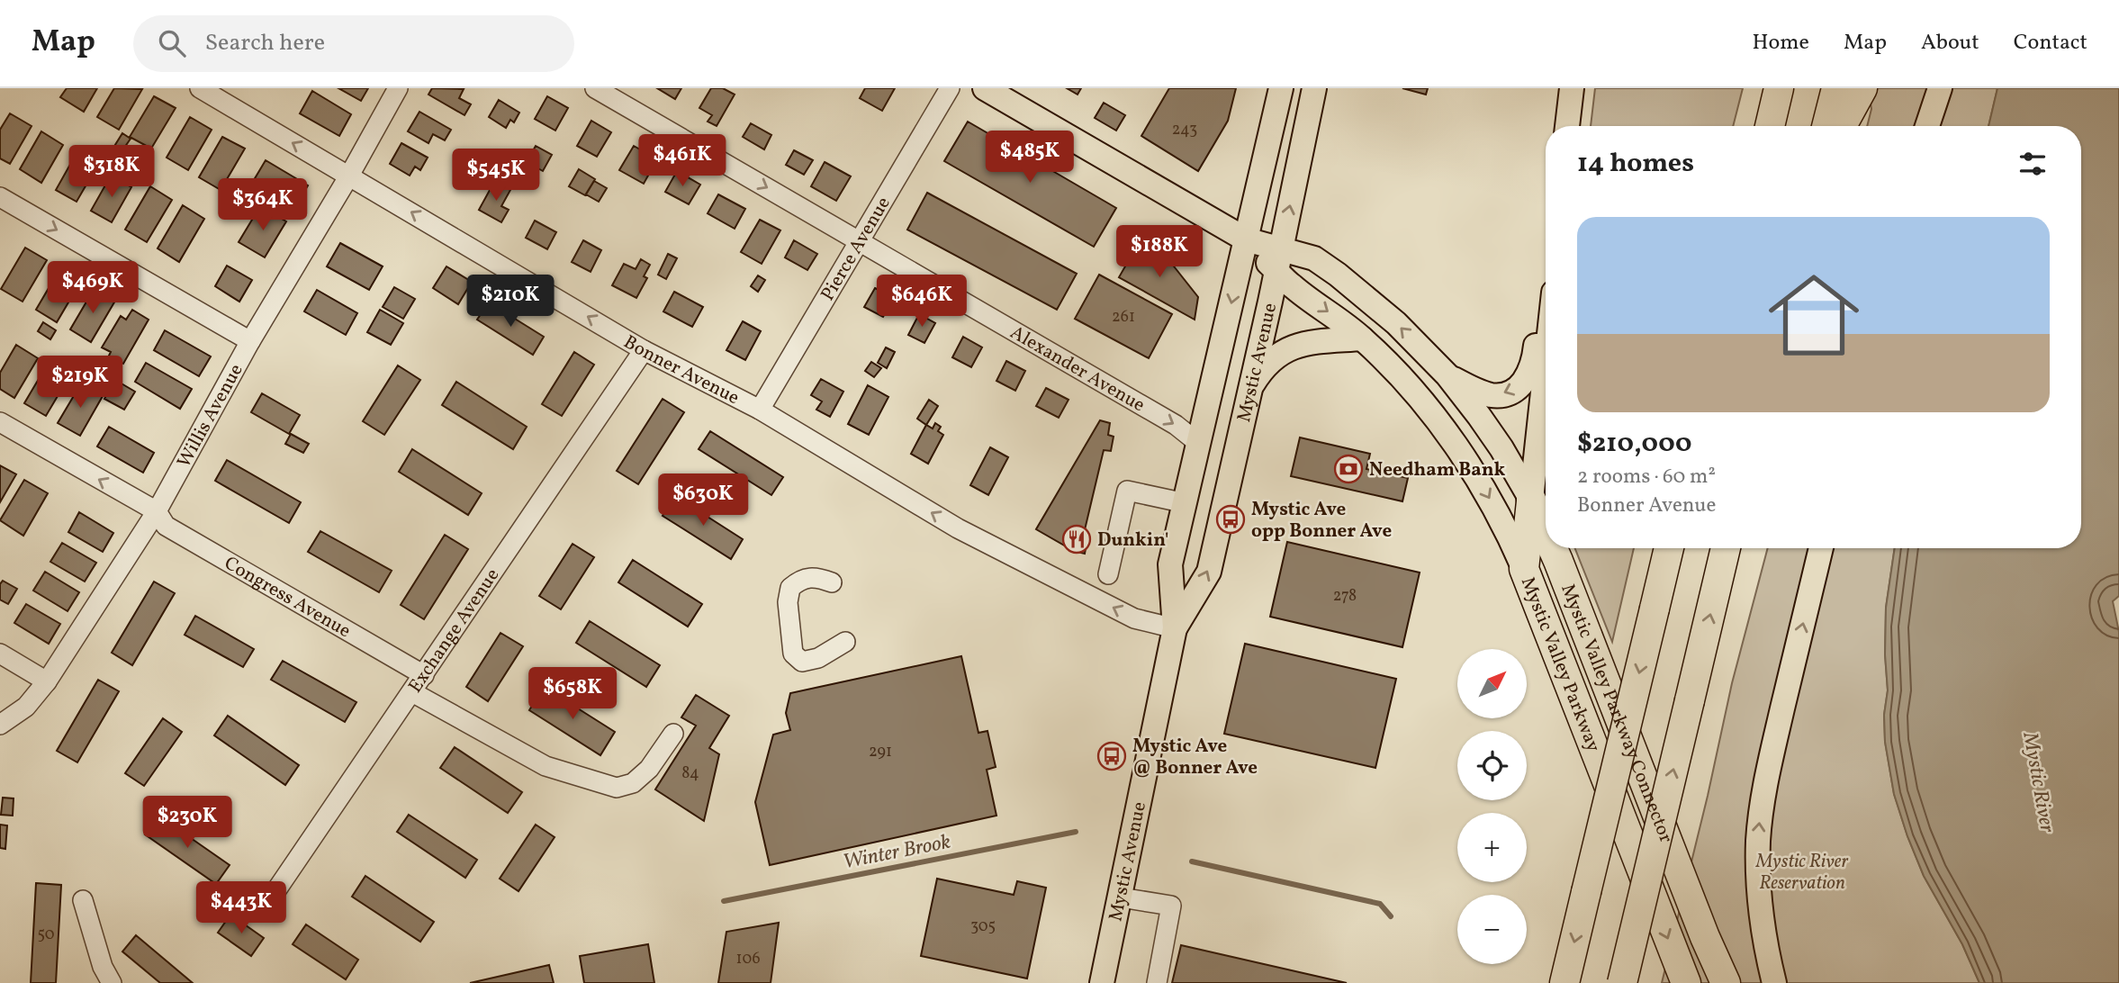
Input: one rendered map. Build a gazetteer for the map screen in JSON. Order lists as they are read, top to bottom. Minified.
{"streets":{"highway":["Mystic Valley Parkway","Mystic Valley Parkway Connector"],"main road":["Mystic Avenue"],"street":["Pierce Avenue","Alexander Avenue","Bonner Avenue","Willis Avenue","Congress Avenue","Exchange Avenue"]},"crossings":[["Pierce Avenue","Alexander Avenue"],["Pierce Avenue","Bonner Avenue"],["Mystic Avenue","Alexander Avenue"],["Mystic Avenue","Bonner Avenue"],["Mystic Avenue","Mystic Valley Parkway Connector"],["Bonner Avenue","Willis Avenue"],["Bonner Avenue","Exchange Avenue"],["Willis Avenue","Congress Avenue"],["Congress Avenue","Exchange Avenue"],["Mystic Valley Parkway","Mystic Valley Parkway Connector"]],"one_way":["Alexander Avenue","Bonner Avenue","Congress Avenue","Mystic Valley Parkway"],"water":["Mystic River","Winter Brook"],"parks":["Mystic River Reservation"],"places":{"bank":["Needham Bank"],"bus stop":["Mystic Ave opp Bonner Ave","Mystic Ave @ Bonner Ave"],"restaurant":["Dunkin'"]},"house_numbers":["243","261","278","291","84","305","50","106"],"north":"top right","page":{"header":"Map","search":"Search here","nav":["Home","Map","About","Contact"],"heading":"14 homes","price":["$485K","$461K","$318K","$545K","$364K","$188K","$469K","$210K","$646K","$219K","$630K","$658K","$230K","$443K"],"list":[{"name":"$210,000","note":"2 rooms · 60 m² · Bonner Avenue"}],"map_buttons":["+","−"]}}
